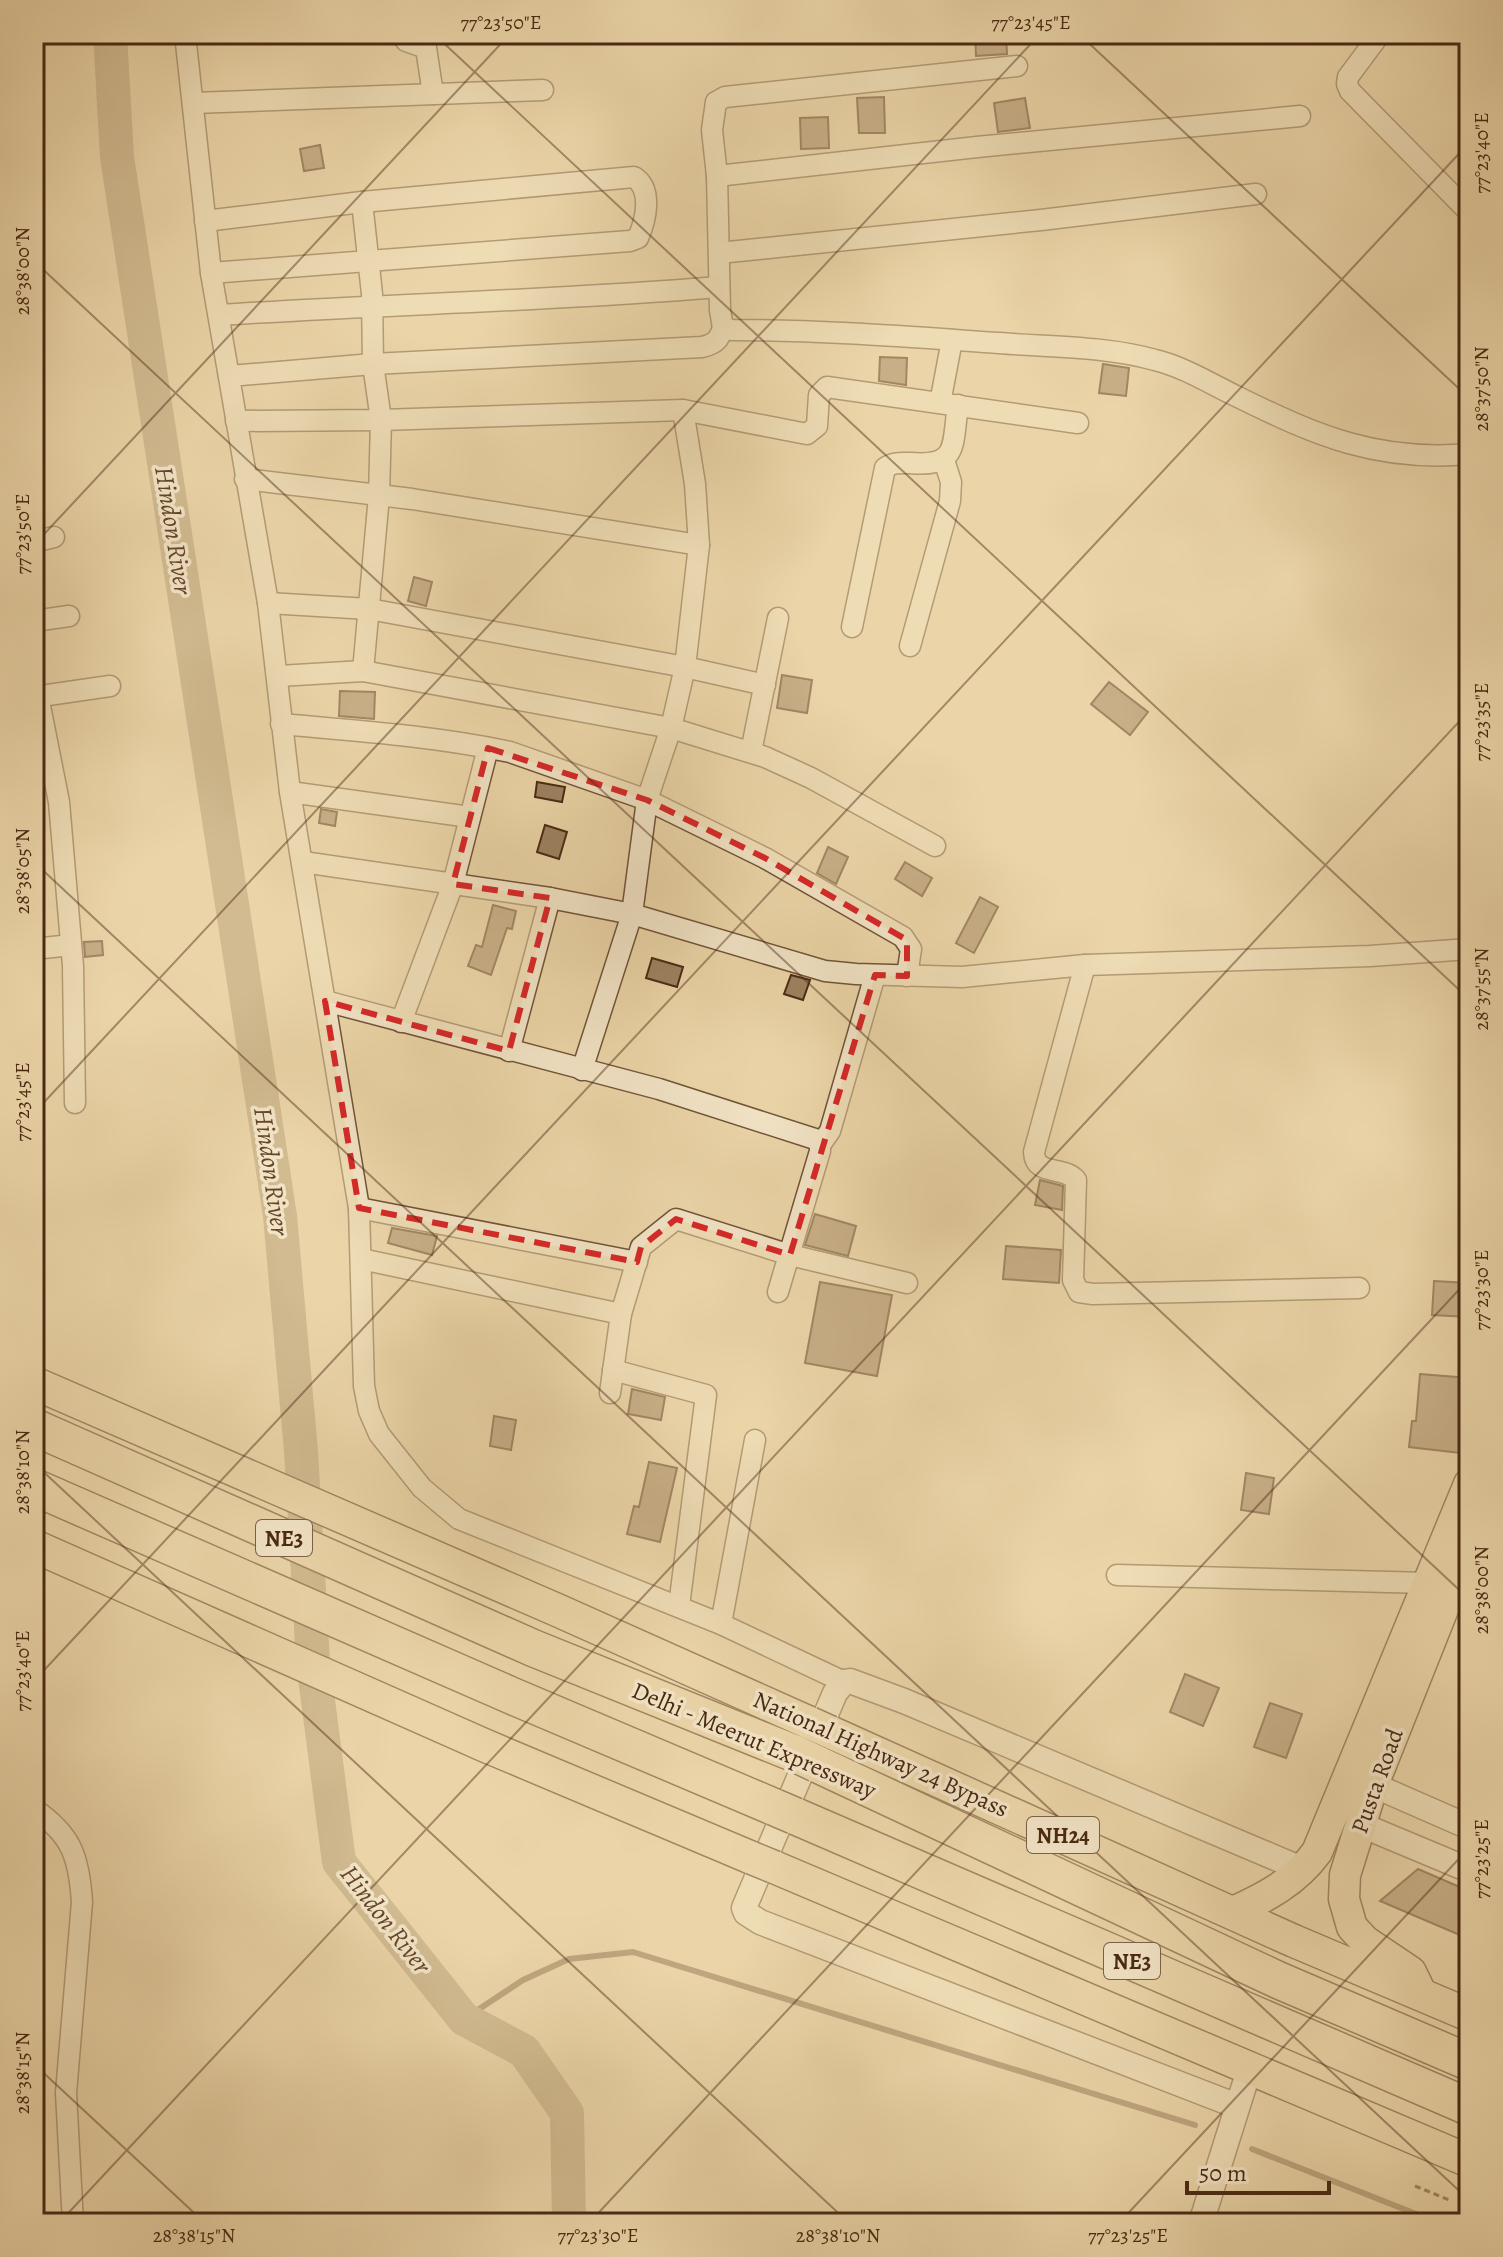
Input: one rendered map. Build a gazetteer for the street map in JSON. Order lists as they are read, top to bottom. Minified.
{"streets":{"highway":["NE3","Delhi - Meerut Expressway","National Highway 24 Bypass","NH24"],"main road":["Pusta Road"]},"crossings":[["Delhi - Meerut Expressway","National Highway 24 Bypass"],["National Highway 24 Bypass","Pusta Road"]],"water":["Hindon River"],"scale_bar":"50 m","coordinates":["77°23'50\"E","77°23'45\"E","77°23'40\"E","28°38'00\"N","28°37'50\"N","77°23'35\"E","28°38'05\"N","28°37'55\"N","77°23'30\"E","28°38'10\"N","77°23'25\"E","28°38'15\"N"]}
